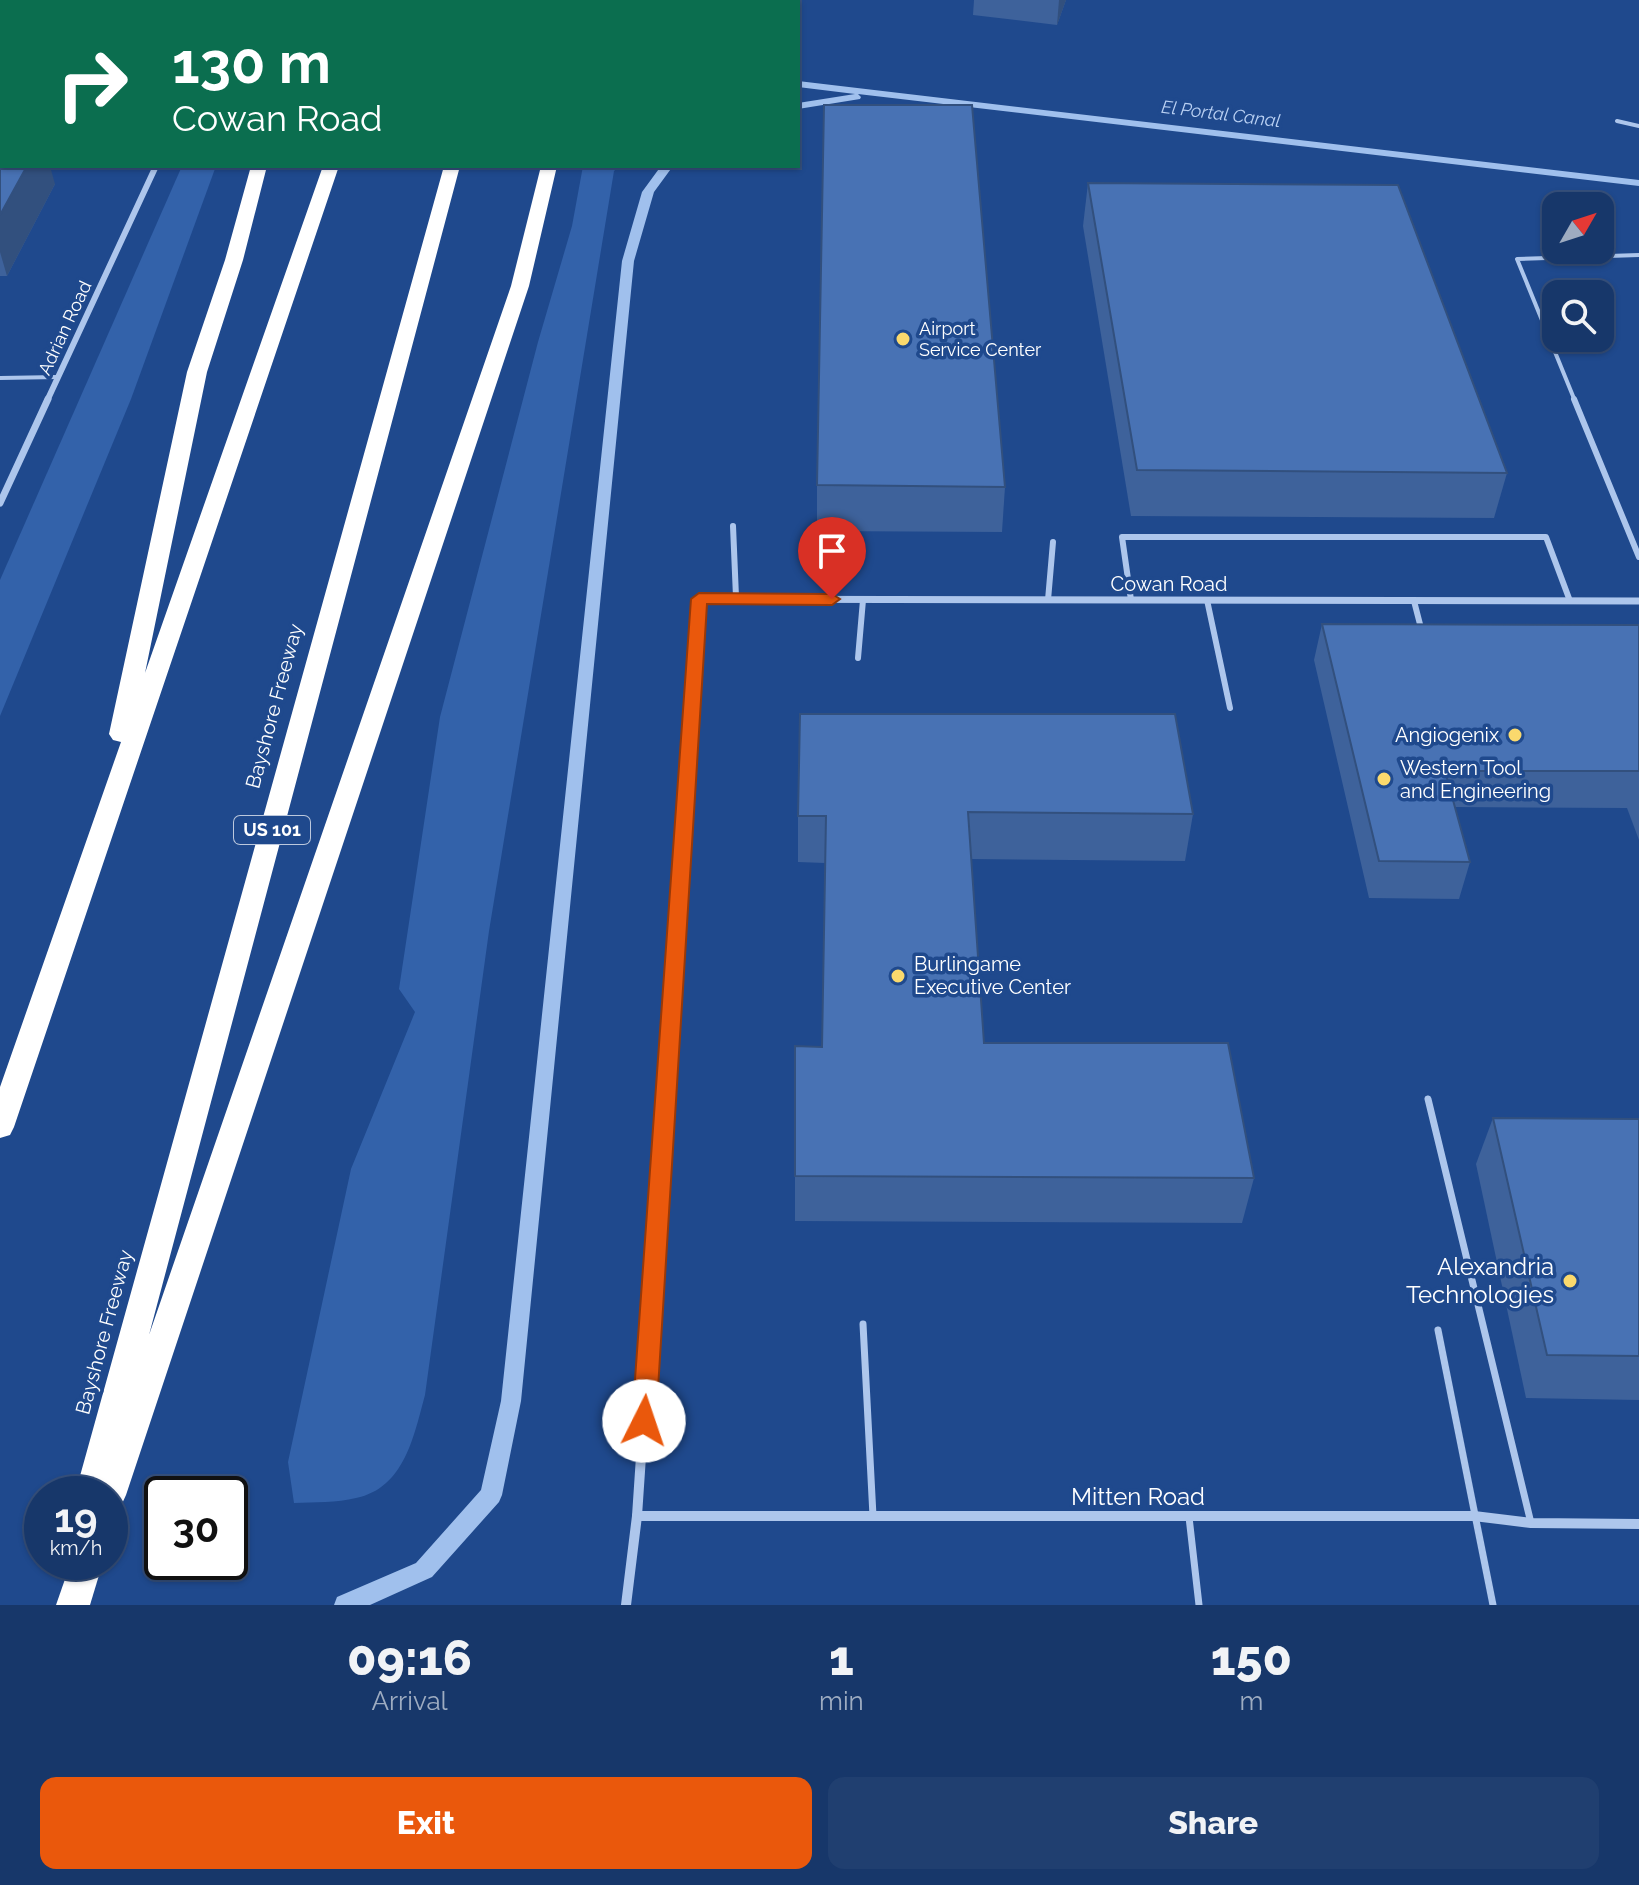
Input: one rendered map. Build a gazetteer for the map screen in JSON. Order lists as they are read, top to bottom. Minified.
{"streets":{"highway":["Bayshore Freeway","US 101"],"street":["Adrian Road","Cowan Road","Mitten Road"]},"crossings":[["Cowan Road","Mitten Road"]],"water":["El Portal Canal"],"places":["Airport Service Center","Angiogenix","Western Tool and Engineering","Burlingame Executive Center","Alexandria Technologies"],"north":"top right","page":{"turn":["130 m","Cowan Road"],"speed":"19 km/h","limit":"30","eta":["09:16","Arrival","1","min","150","m"],"buttons":["Exit","Share"]}}
